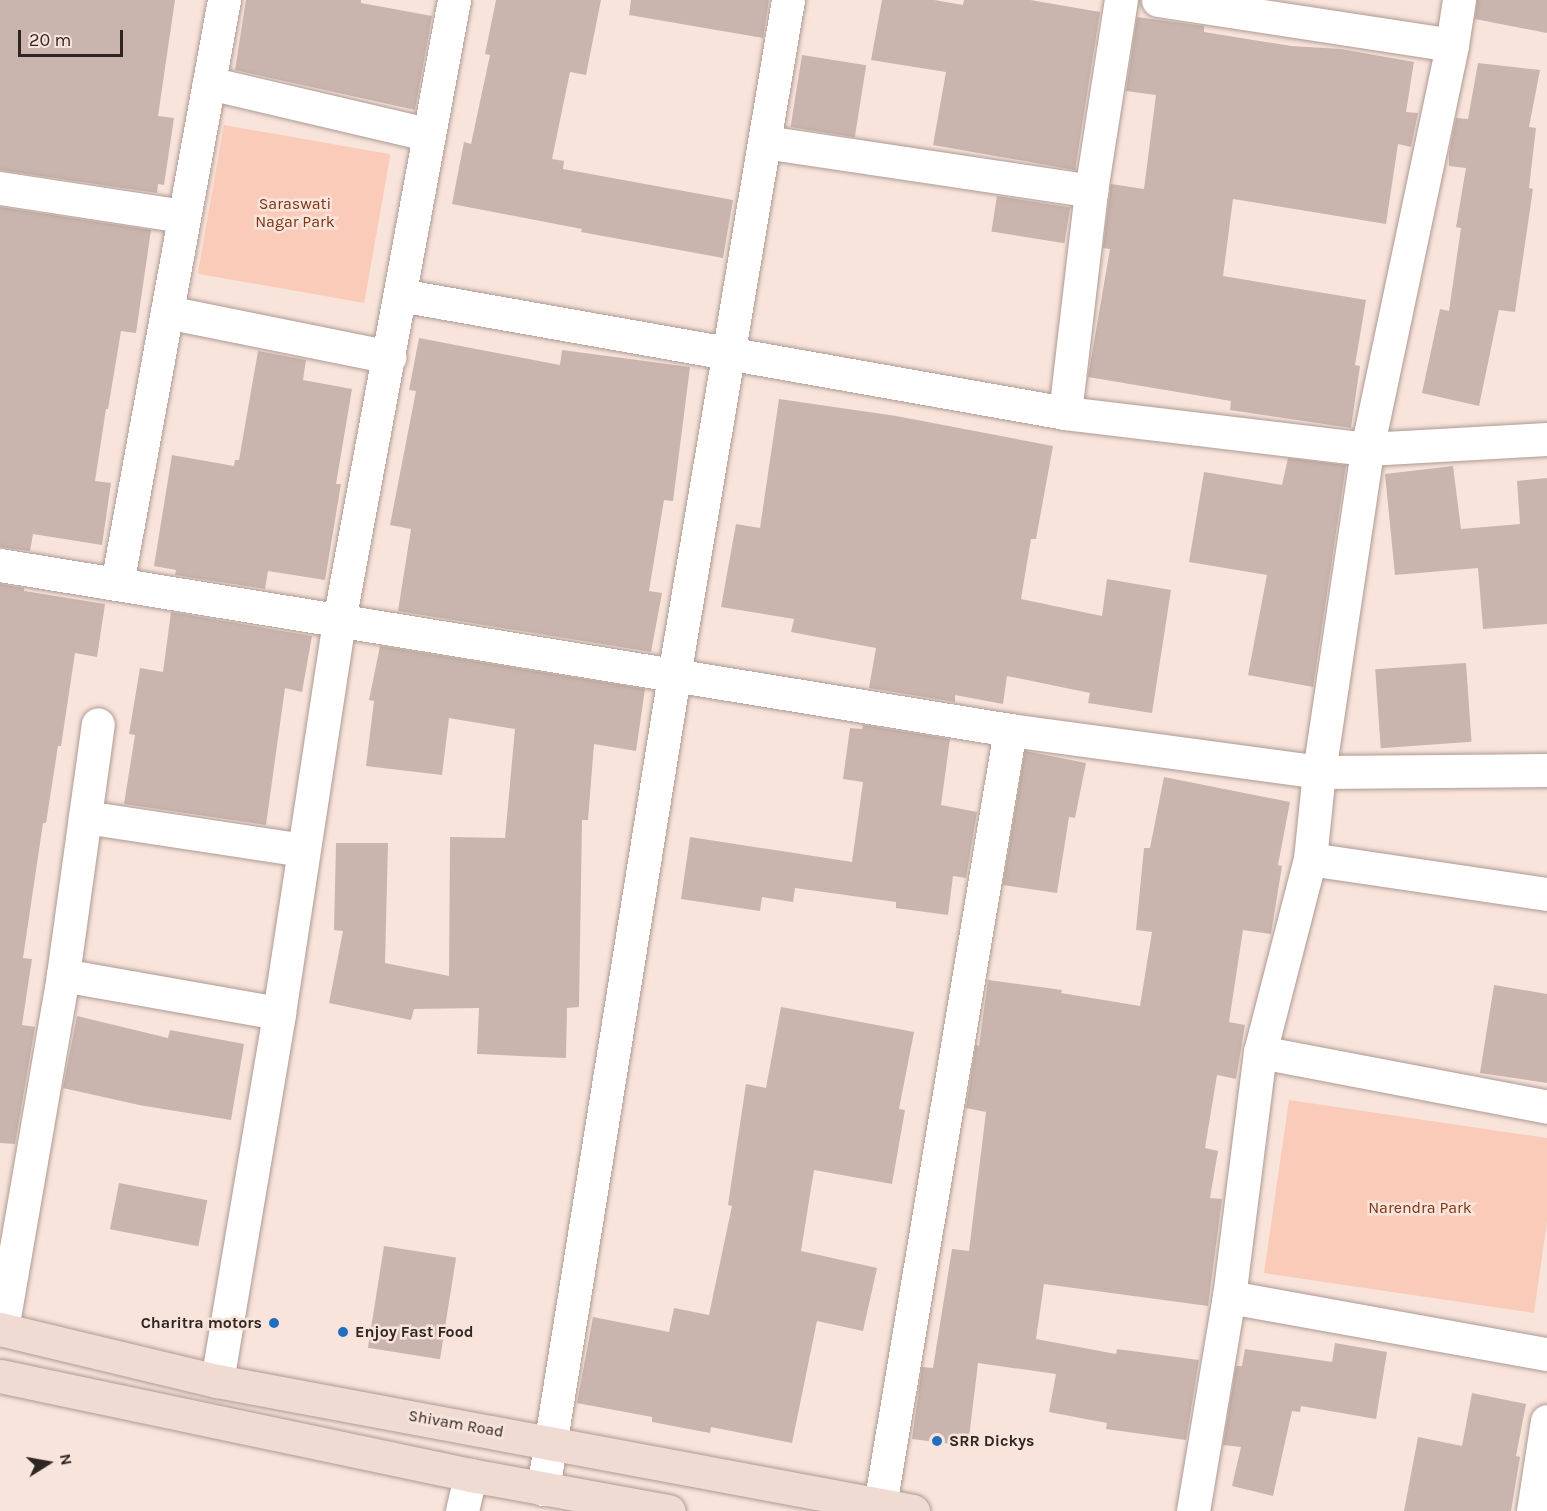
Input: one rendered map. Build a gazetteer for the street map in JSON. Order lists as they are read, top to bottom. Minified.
{"streets":{"main road":["Shivam Road"]},"parks":["Saraswati Nagar Park","Narendra Park"],"places":["Charitra motors","Enjoy Fast Food","SRR Dickys"],"scale_bar":"20 m","north":"right"}
